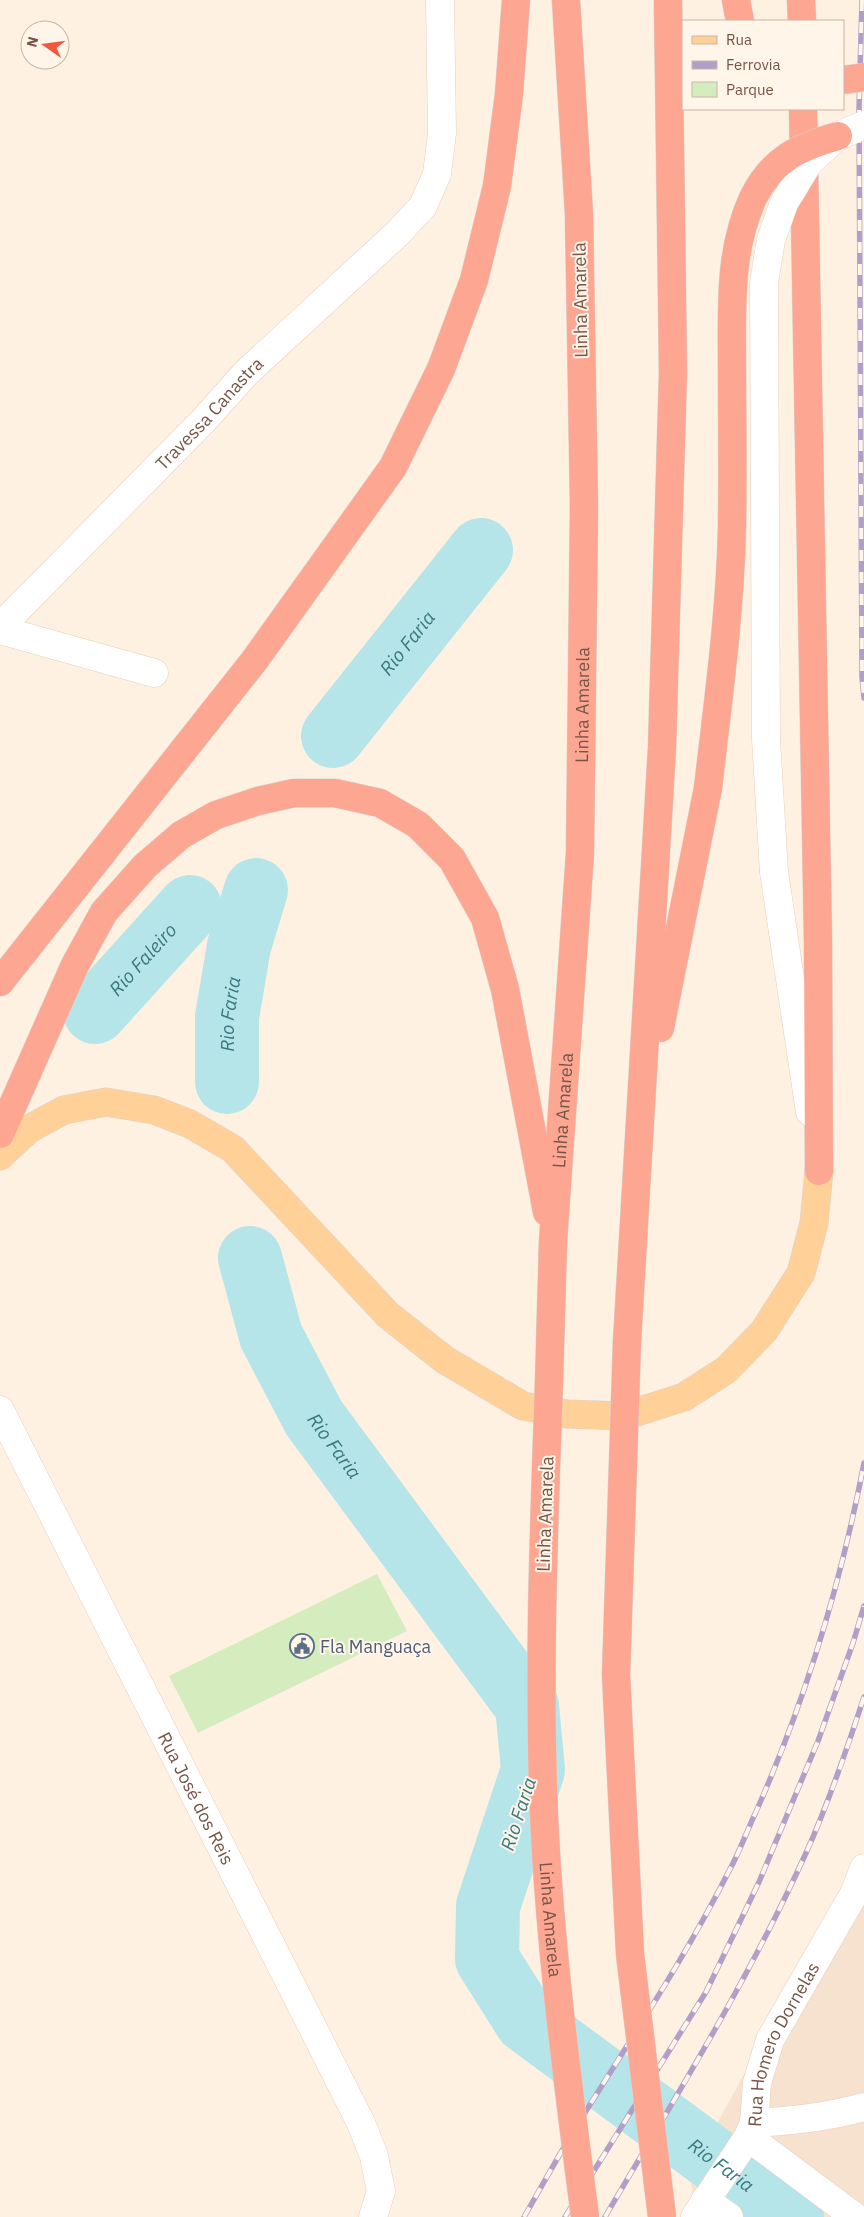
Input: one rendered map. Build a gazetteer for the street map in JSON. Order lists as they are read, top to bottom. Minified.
{"streets":{"highway":["Linha Amarela"],"street":["Travessa Canastra","Rua José dos Reis","Rua Homero Dornelas"]},"water":["Rio Faria","Rio Faleiro"],"places":{"public building":["Fla Manguaça"]},"legend":["Rua","Ferrovia","Parque"],"north":"left"}
